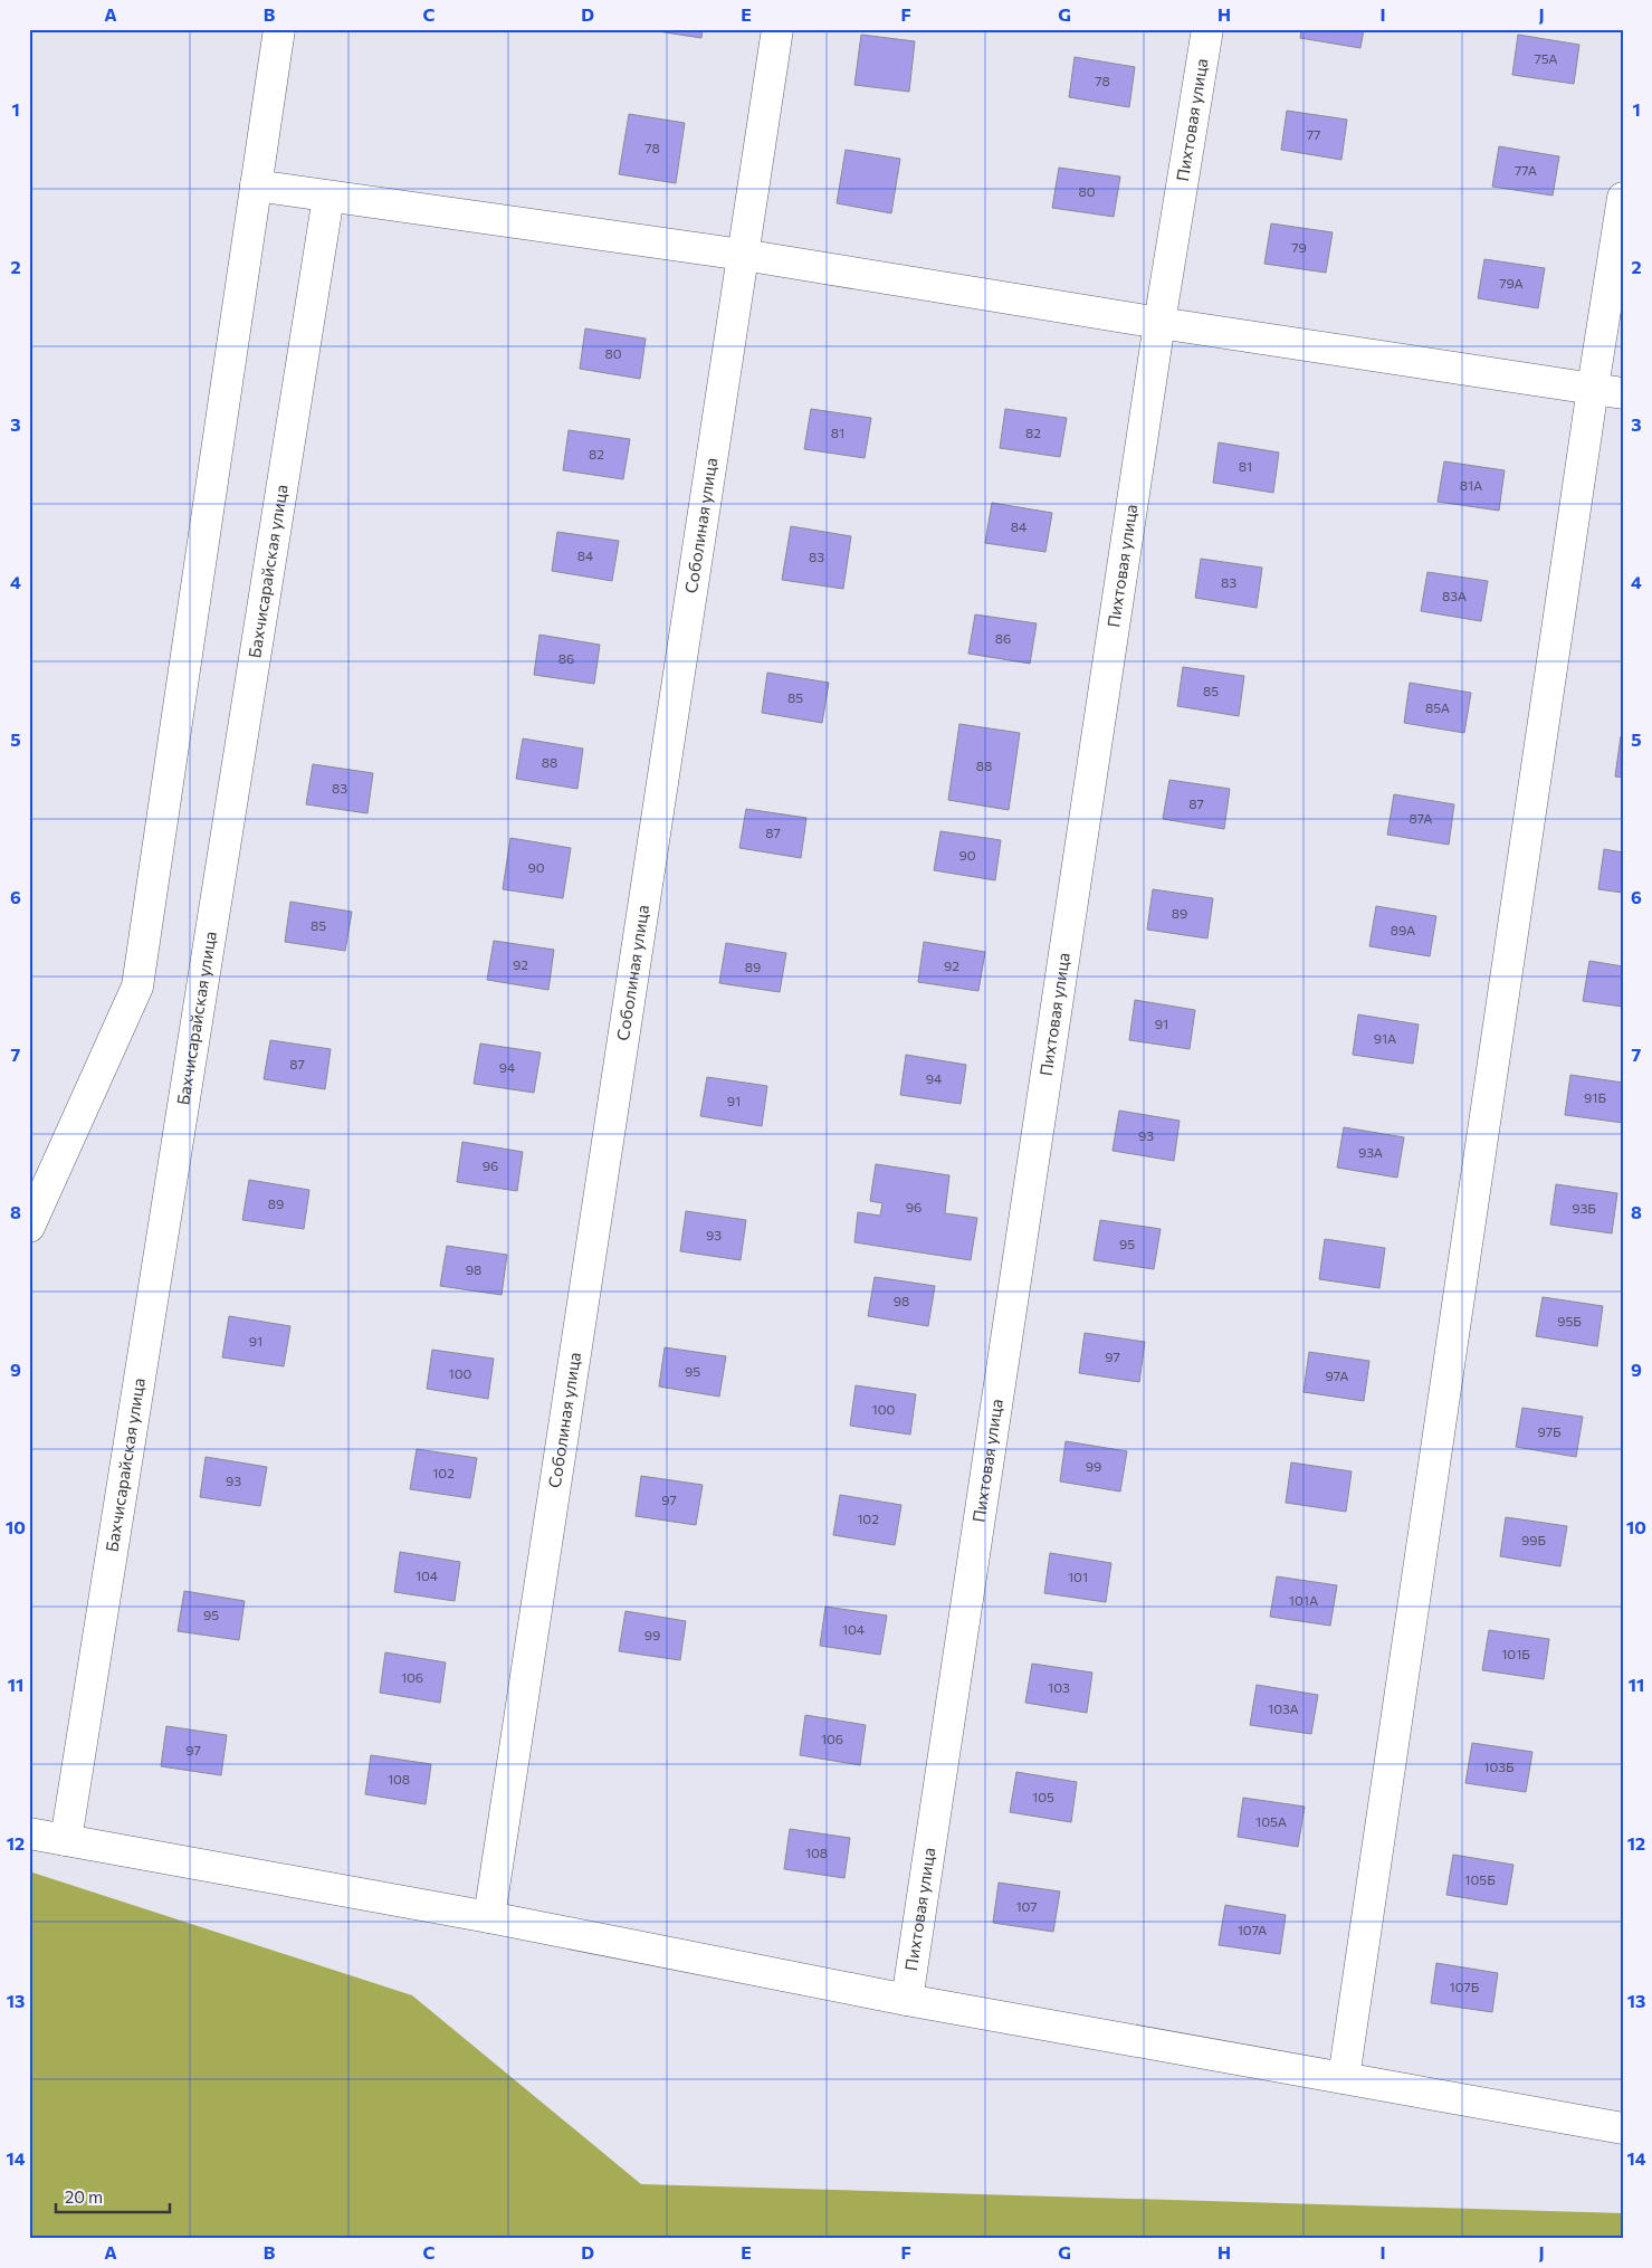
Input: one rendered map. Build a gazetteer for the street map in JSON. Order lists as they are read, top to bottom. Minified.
{"streets":{"street":["Пихтовая улица","Соболиная улица","Бахчисарайская улица"]},"house_numbers":["75А","78","77","78","77А","80","79","79А","80","81","82","82","81","81А","84","84","83","83","83А","86","86","85","85","85А","88","88","83","87","87А","87","90","90","89","85","89А","92","92","89","91","91А","87","94","94","91Б","91","93","93А","96","89","96","93Б","93","95","98","98","95Б","91","97","95","100","97А","100","97Б","99","102","93","97","102","99Б","104","101","101А","95","104","99","101Б","106","103","103А","106","97","103Б","108","105","105А","108","105Б","107","107А","107Б"],"scale_bar":"20 m","grid":{"columns":["A","B","C","D","E","F","G","H","I","J"],"rows":["1","2","3","4","5","6","7","8","9","10","11","12","13","14"]}}
